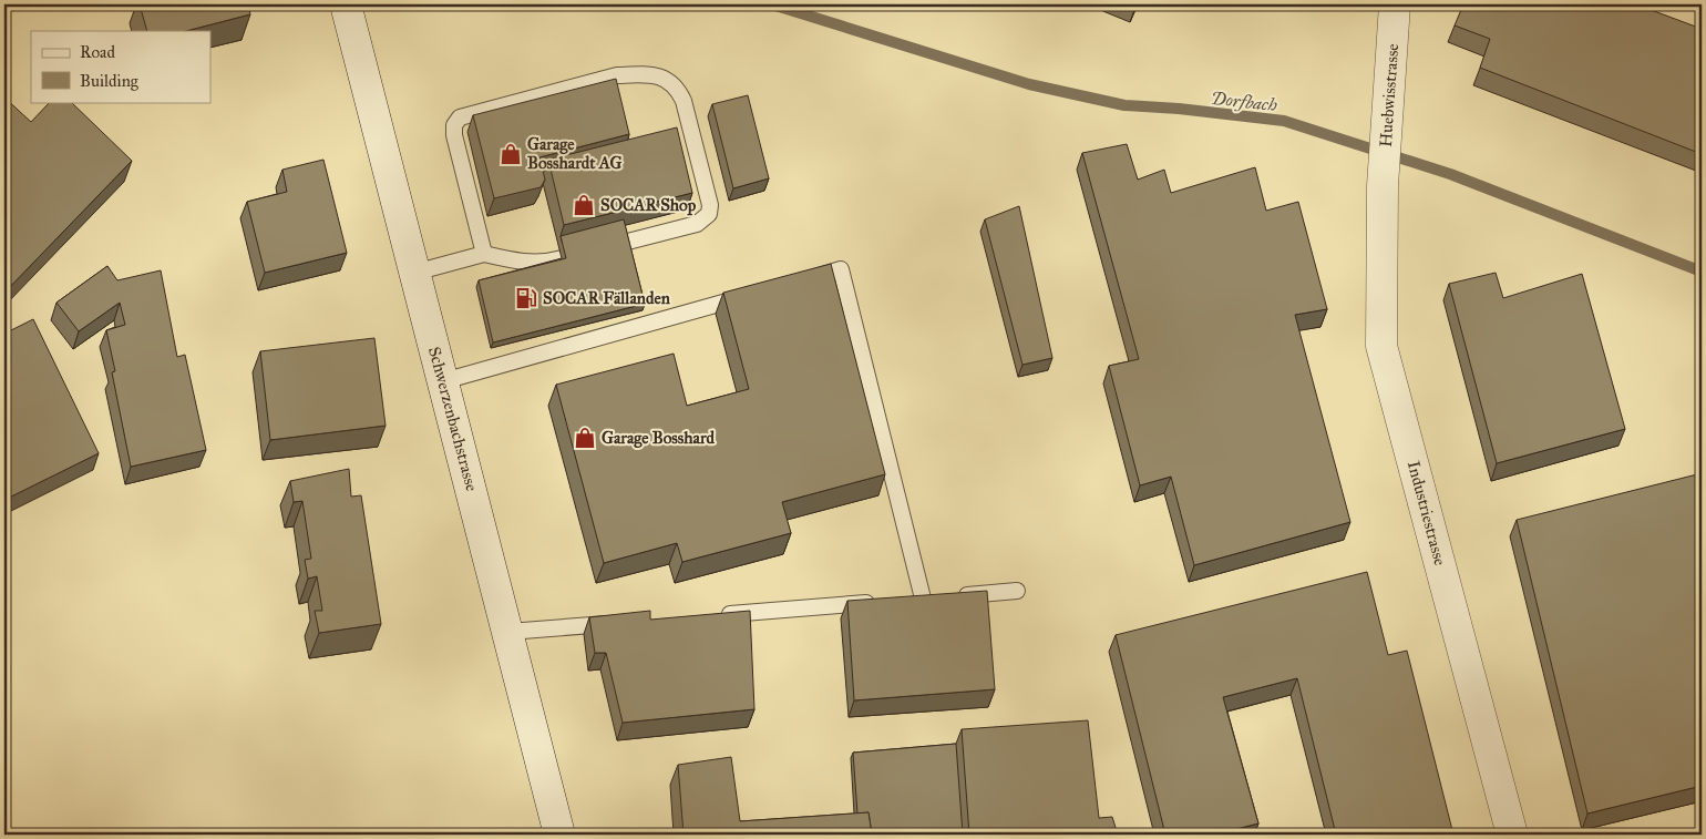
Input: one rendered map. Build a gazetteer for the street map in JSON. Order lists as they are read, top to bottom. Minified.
{"streets":{"main road":["Huebwisstrasse","Schwerzenbachstrasse","Industriestrasse"]},"crossings":[["Huebwisstrasse","Industriestrasse"]],"water":["Dorfbach"],"places":{"shop":["Garage Bosshardt AG","SOCAR Shop","Garage Bosshard"],"fuel station":["SOCAR Fällanden"]},"legend":["Road","Building"]}
